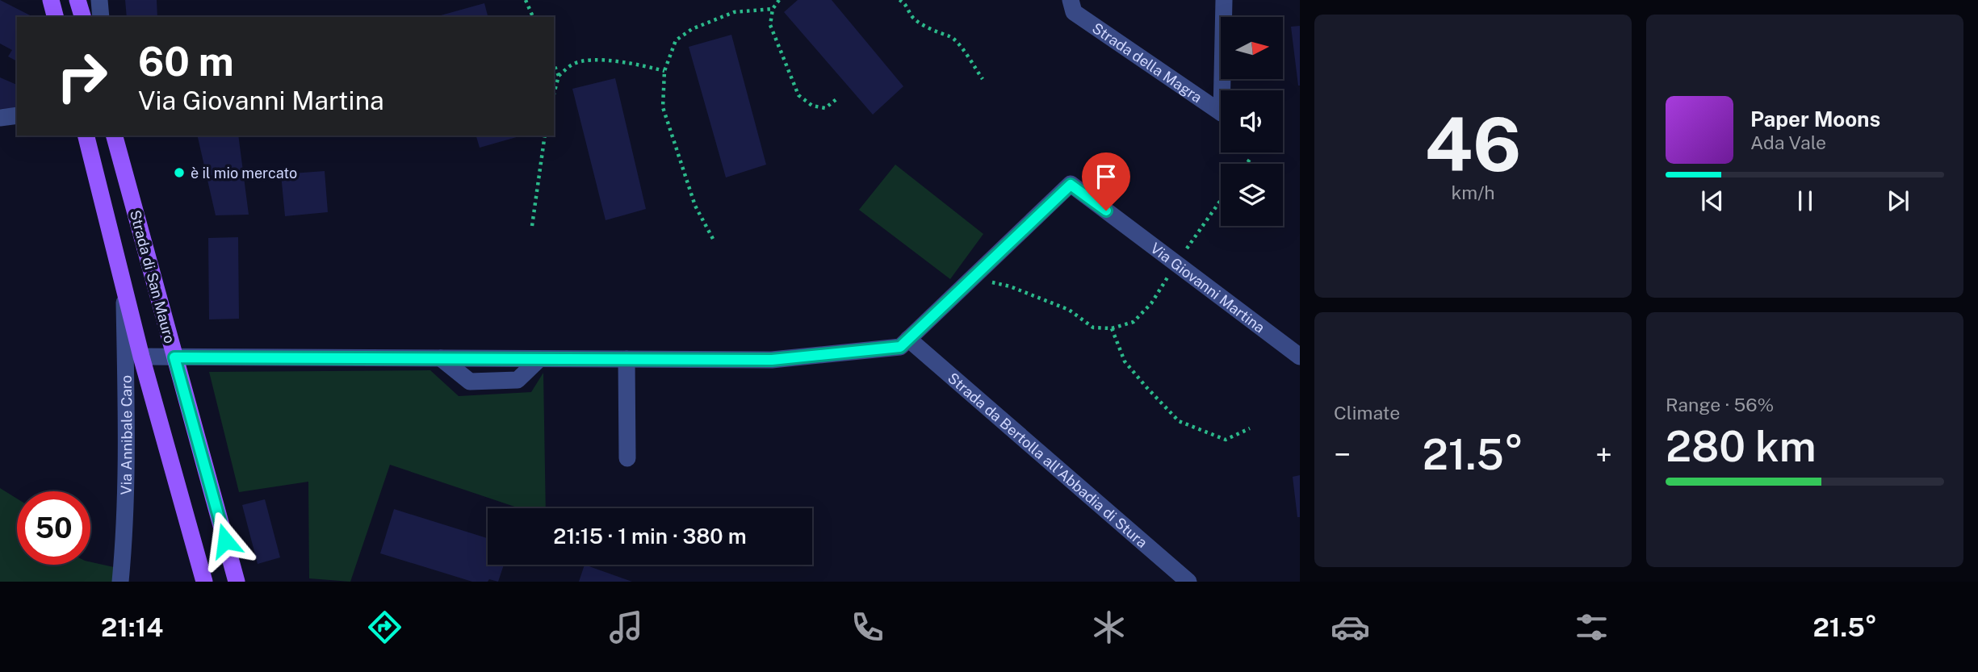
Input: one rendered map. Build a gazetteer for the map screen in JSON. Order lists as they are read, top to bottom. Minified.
{"streets":{"main road":["Strada di San Mauro"],"street":["Strada della Magra","Via Giovanni Martina","Via Annibale Caro","Strada da Bertolla all'Abbadia di Stura"]},"crossings":[["Strada di San Mauro","Via Giovanni Martina"],["Strada di San Mauro","Via Annibale Caro"],["Via Giovanni Martina","Strada da Bertolla all'Abbadia di Stura"]],"places":["è il mio mercato"],"north":"right","page":{"tile":[["46","km/h"],"Climate",["Range · 56%","280 km"]],"turn":["60 m","Via Giovanni Martina"],"song":["Paper Moons","Ada Vale"],"heat":["−","21.5°","+"],"limit":"50","trip":"21:15 · 1 min · 380 m","tabs":["21:14","21.5°"]}}
